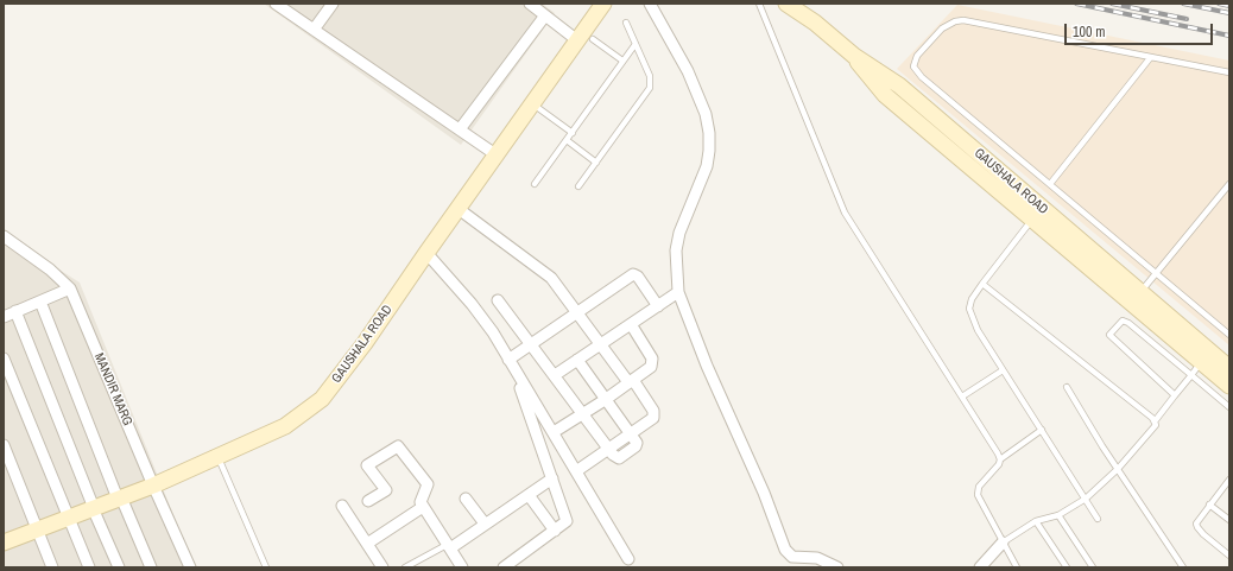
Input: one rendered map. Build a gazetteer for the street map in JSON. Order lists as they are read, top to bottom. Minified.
{"streets":{"street":["GAUSHALA ROAD","MANDIR MARG"]},"crossings":[["GAUSHALA ROAD","MANDIR MARG"]],"scale_bar":"100 m"}
